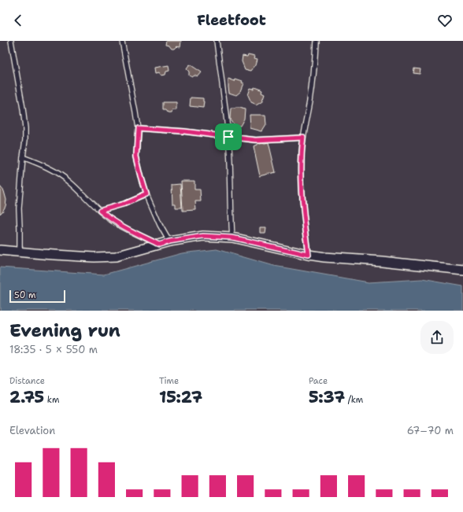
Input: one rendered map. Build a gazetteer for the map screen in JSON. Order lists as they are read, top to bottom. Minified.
{"scale_bar":"50 m","page":{"header":"Fleetfoot","scale":"50 m","heading":["Evening run","18:35 · 5 × 550 m"],"stats":[["Distance","2.75 km"],["Time","15:27"],["Pace","5:37 /km"]],"chart":["Elevation","67–70 m"]}}
